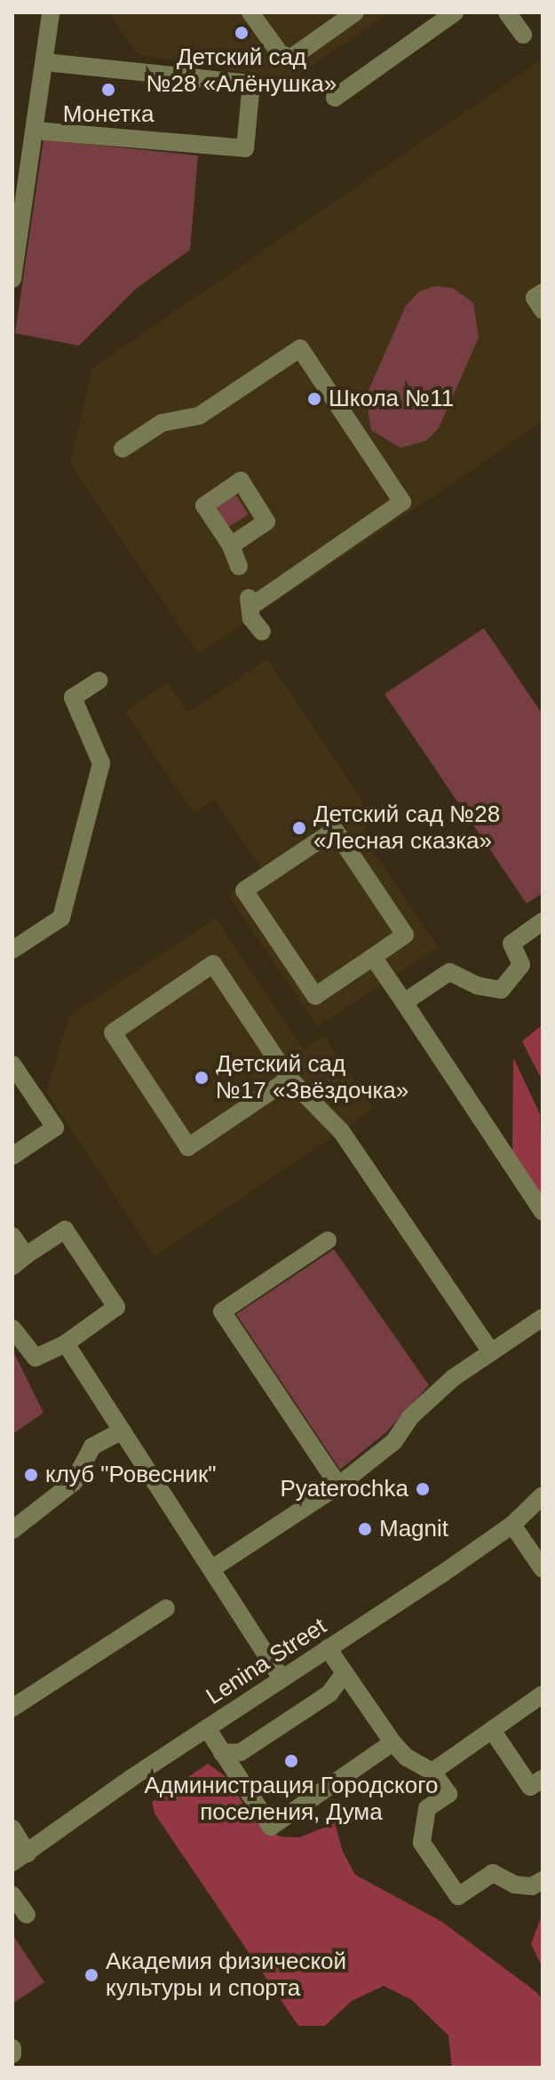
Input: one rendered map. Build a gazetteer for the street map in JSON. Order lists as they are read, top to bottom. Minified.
{"streets":{"street":["Lenina Street"]},"places":["Детский сад №28 «Алёнушка»","Монетка","Школа №11","Детский сад №28 «Лесная сказка»","Детский сад №17 «Звёздочка»","клуб \"Ровесник\"","Pyaterochka","Magnit","Администрация Городского поселения, Дума","Академия физической культуры и спорта"]}
